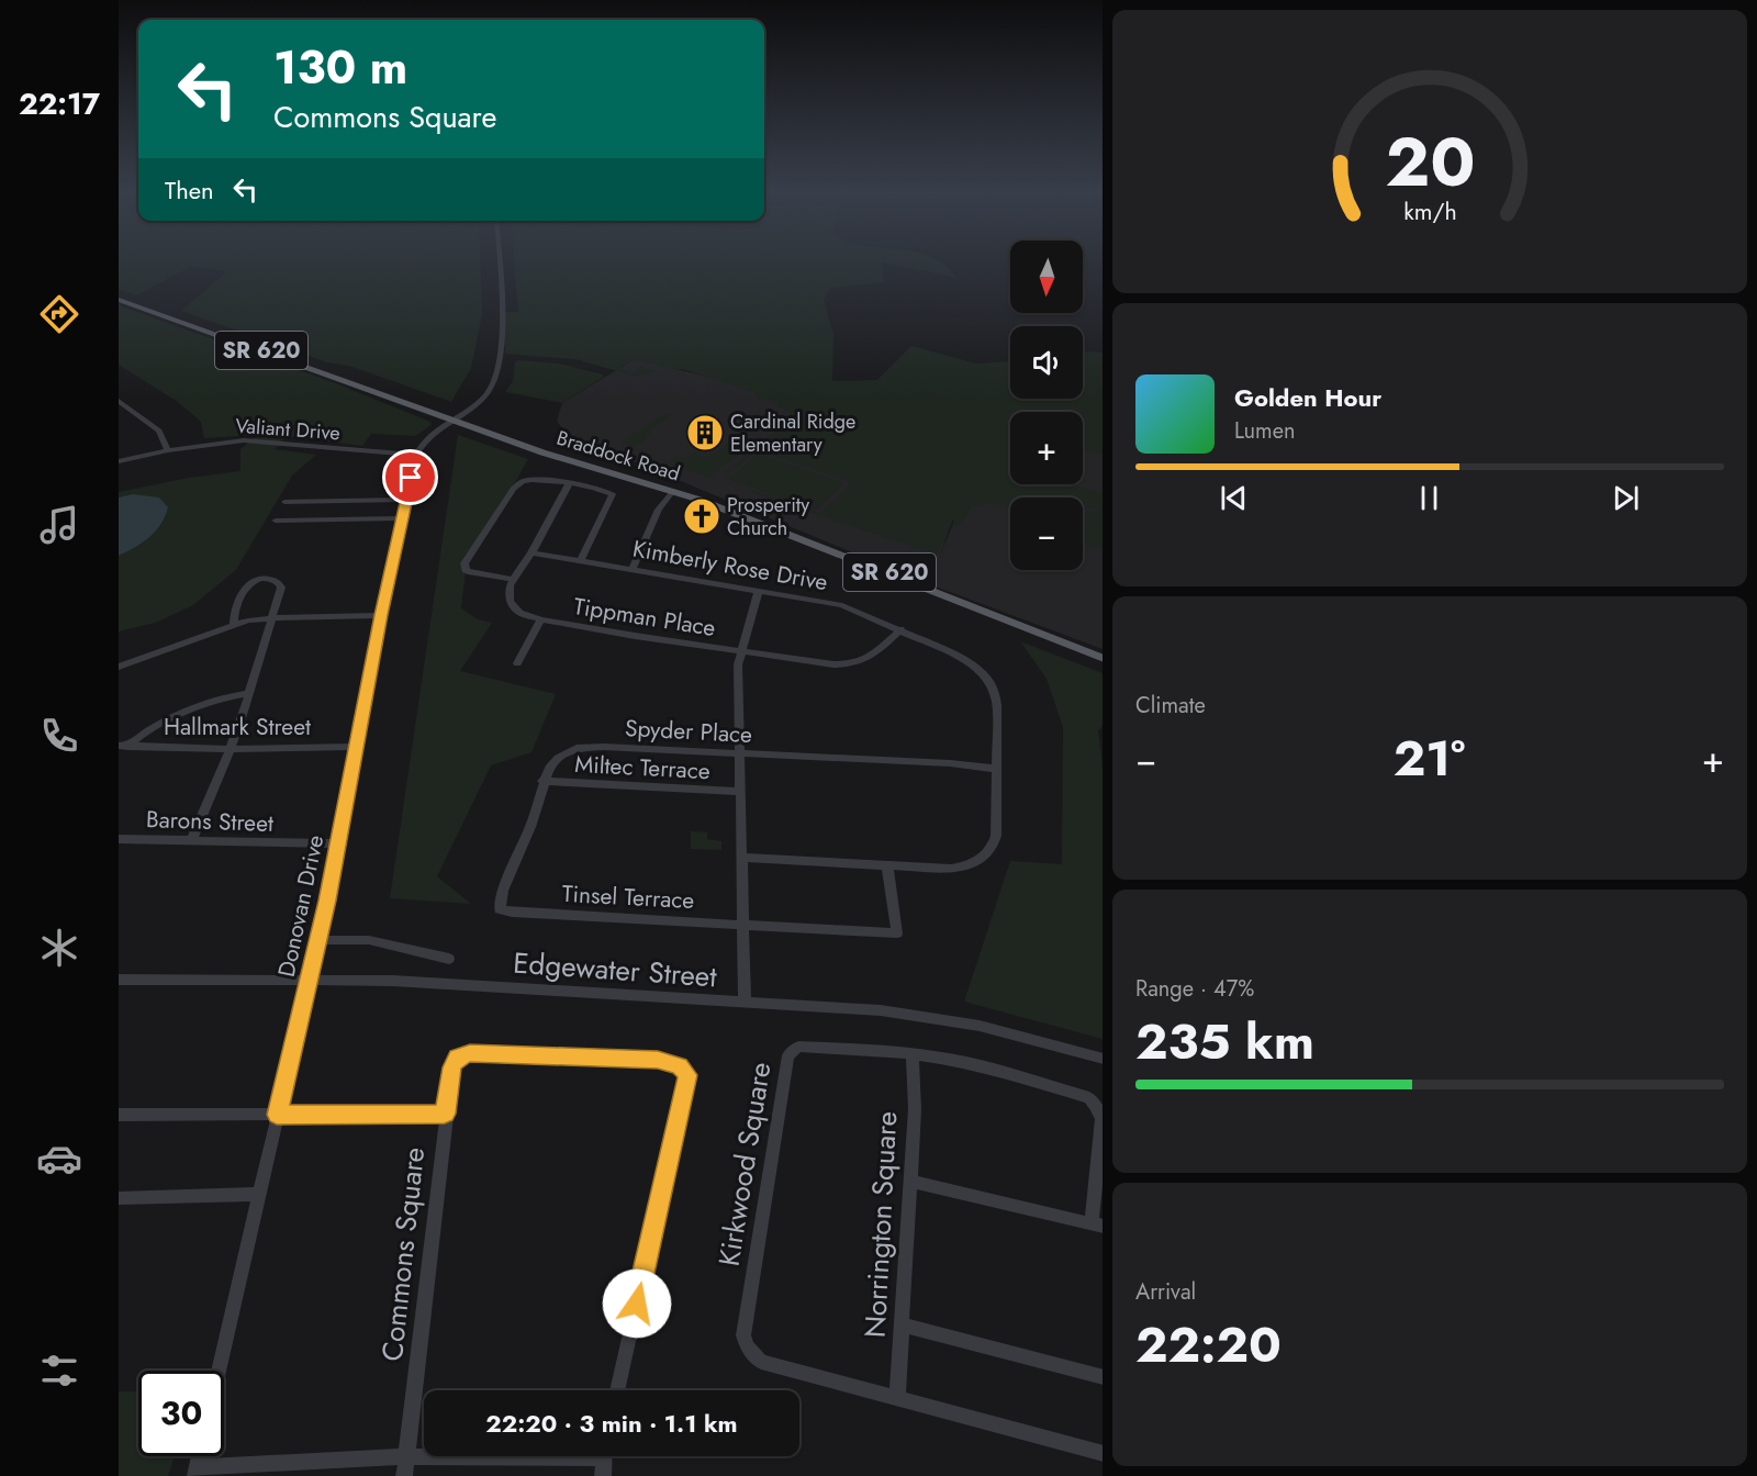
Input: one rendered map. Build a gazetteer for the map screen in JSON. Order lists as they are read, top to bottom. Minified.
{"streets":{"main road":["SR 620","Braddock Road"],"street":["Valiant Drive","Kimberly Rose Drive","Tippman Place","Hallmark Street","Spyder Place","Miltec Terrace","Barons Street","Tinsel Terrace","Donovan Drive","Edgewater Street","Kirkwood Square","Norrington Square","Commons Square"]},"crossings":[["Valiant Drive","Donovan Drive"],["Kimberly Rose Drive","Tippman Place"],["Kimberly Rose Drive","Spyder Place"],["Kimberly Rose Drive","Tinsel Terrace"],["Hallmark Street","Donovan Drive"],["Spyder Place","Miltec Terrace"],["Spyder Place","Tinsel Terrace"],["Barons Street","Donovan Drive"],["Donovan Drive","Edgewater Street"],["Kirkwood Square","Norrington Square"]],"places":{"building":["Cardinal Ridge Elementary"],"church":["Prosperity Church"]},"north":"bottom","page":{"tabs":"22:17","turn":["130 m","Commons Square"],"then":"Then","map_buttons":["+","−"],"song":["Golden Hour","Lumen"],"tile":["Climate",["Range · 47%","235 km"],["Arrival","22:20"]],"heat":["−","21°","+"],"limit":"30","trip":"22:20 · 3 min · 1.1 km","gauge":["20","km/h"]}}
